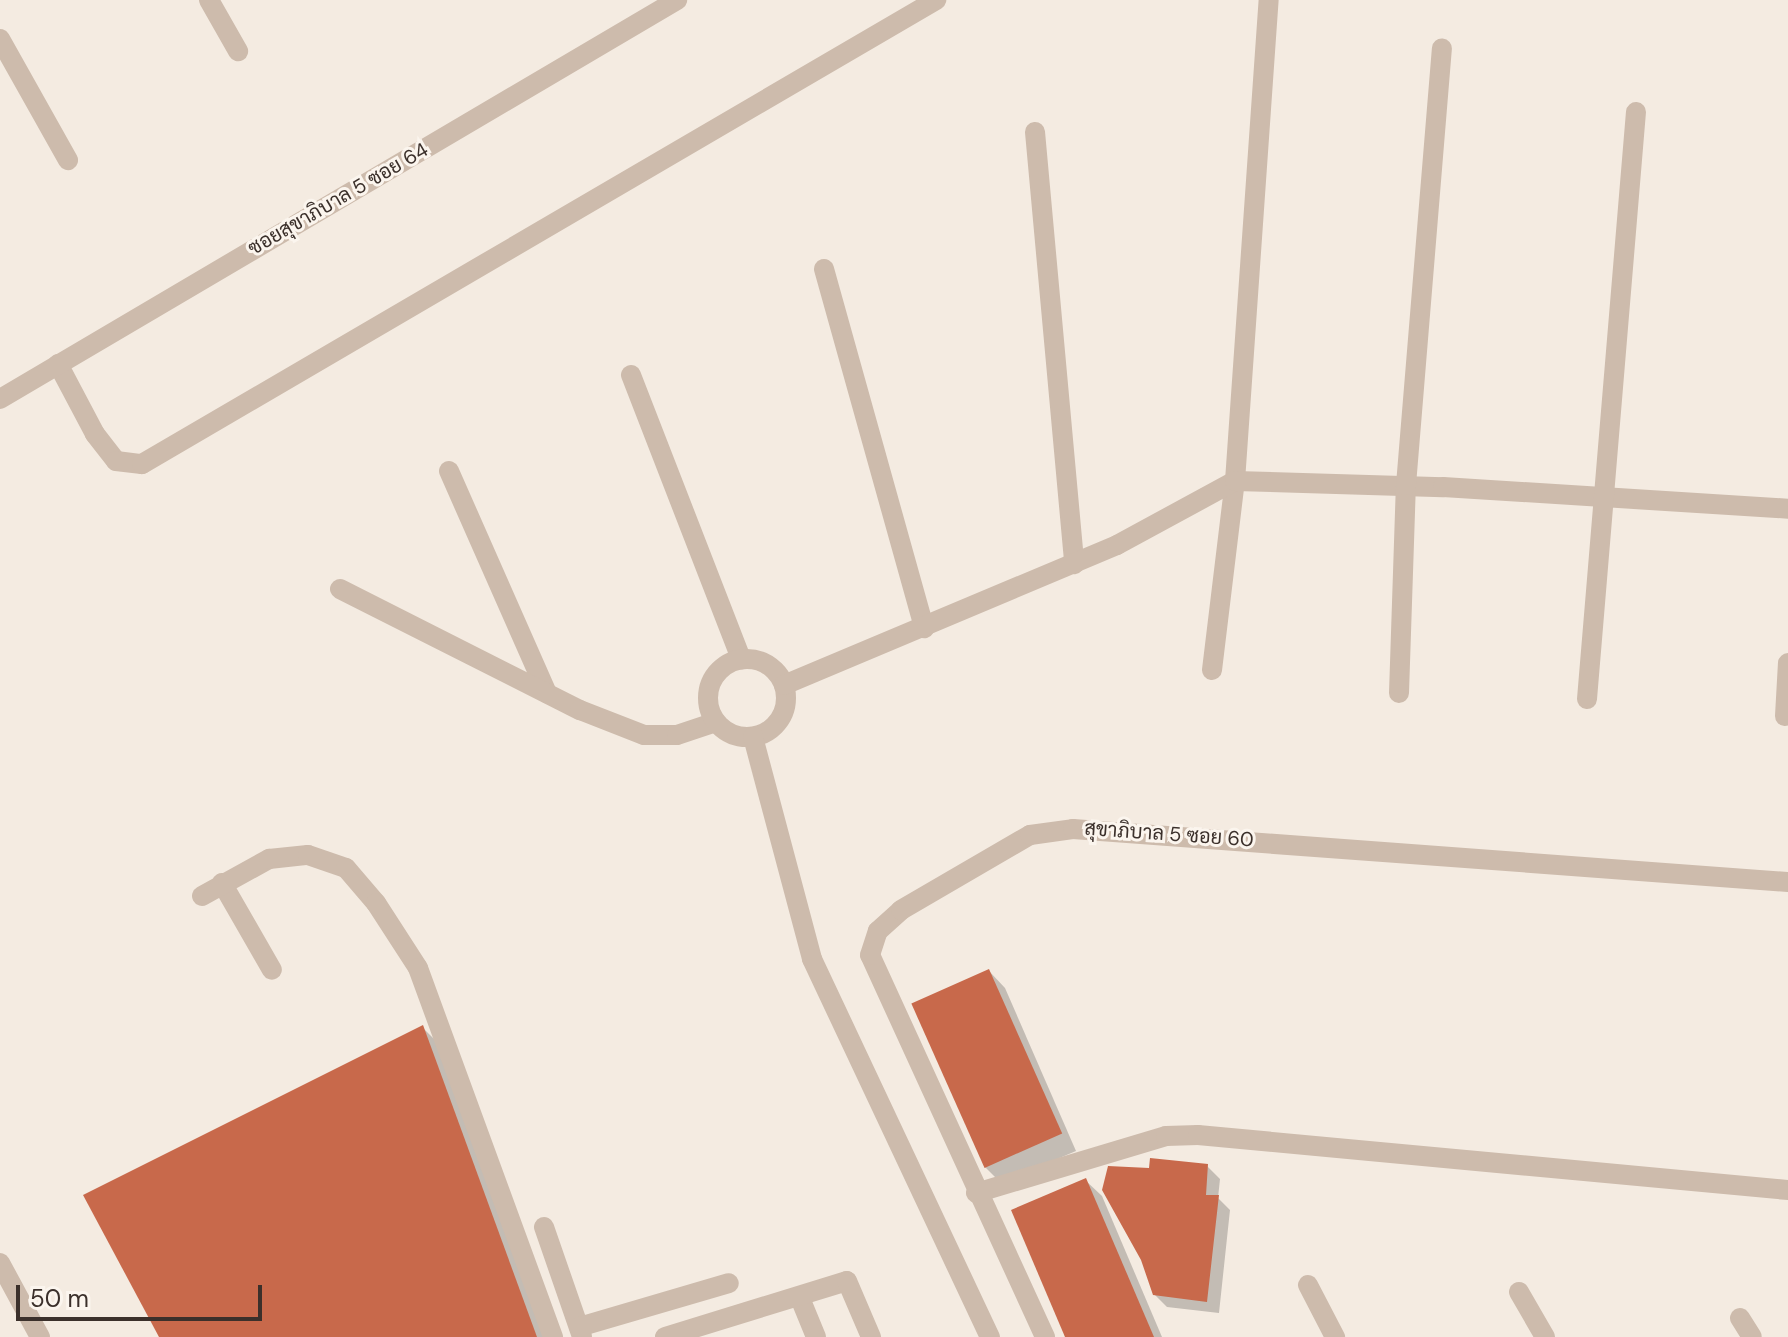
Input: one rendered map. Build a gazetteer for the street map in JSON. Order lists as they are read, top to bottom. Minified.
{"streets":{"street":["ซอยสุขาภิบาล 5 ซอย 64","สุขาภิบาล 5 ซอย 60"]},"scale_bar":"50 m"}
